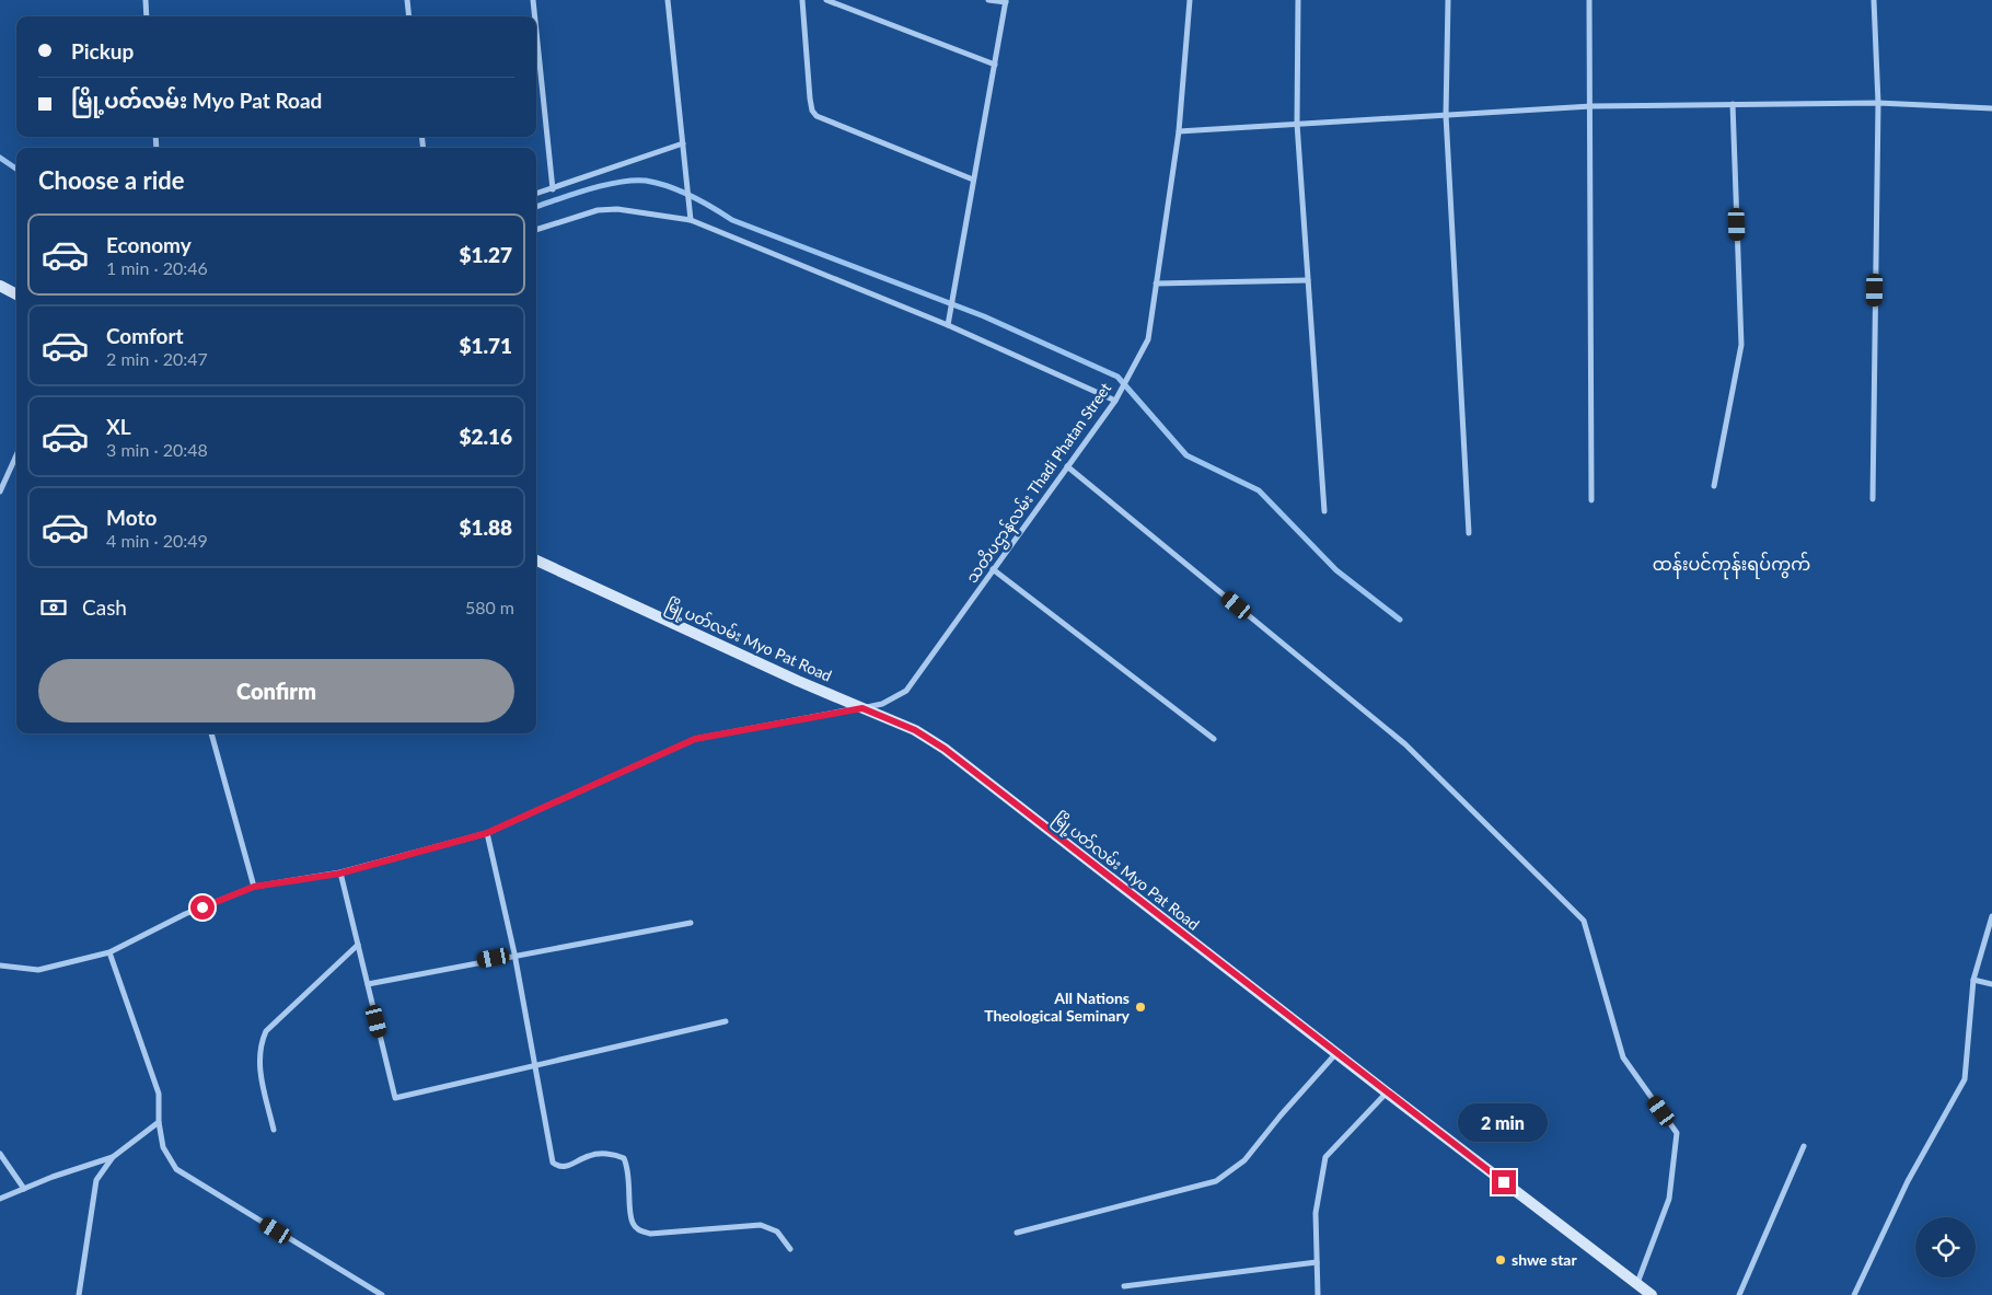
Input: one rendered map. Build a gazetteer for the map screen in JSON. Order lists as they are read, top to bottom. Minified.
{"streets":{"main road":["မြို့ပတ်လမ်း Myo Pat Road"],"street":["သတိပဌာန်လမ်း Thadi Phatan Street"]},"crossings":[["သတိပဌာန်လမ်း Thadi Phatan Street","မြို့ပတ်လမ်း Myo Pat Road"]],"districts":["ထန်းပင်ကုန်းရပ်ကွက်"],"places":["All Nations Theological Seminary","shwe star"],"page":{"banner":["Pickup","မြို့ပတ်လမ်း Myo Pat Road"],"heading":"Choose a ride","list":[{"name":"Economy","note":"1 min · 20:46","value":"$1.27"},{"name":"Comfort","note":"2 min · 20:47","value":"$1.71"},{"name":"XL","note":"3 min · 20:48","value":"$2.16"},{"name":"Moto","note":"4 min · 20:49","value":"$1.88"}],"pay":["Cash","580 m"],"buttons":"Confirm","bubble":"2 min"}}
